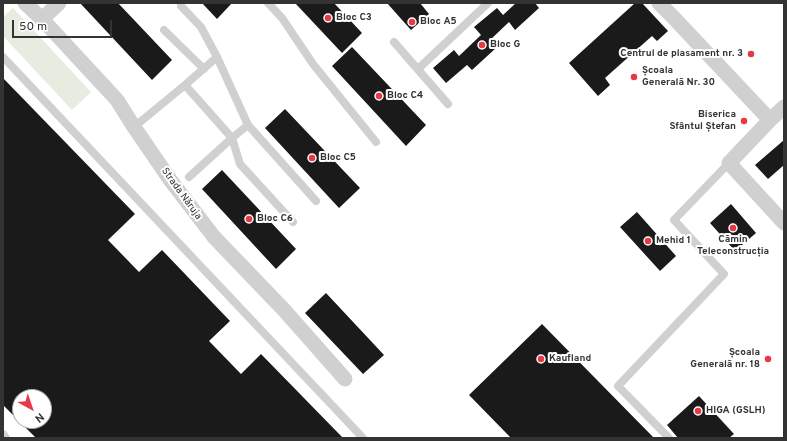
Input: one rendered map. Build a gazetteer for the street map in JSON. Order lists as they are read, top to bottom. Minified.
{"streets":{"street":["Strada Năruja"]},"places":["Bloc C3","Bloc A5","Bloc G","Centrul de plasament nr. 3","Școala Generală Nr. 30","Bloc C4","Biserica Sfântul Ștefan","Bloc C5","Bloc C6","Cămin Teleconstrucția","Mehid 1","Kaufland","Școala Generală nr. 18","HIGA (GSLH)"],"scale_bar":"50 m","north":"bottom right"}
